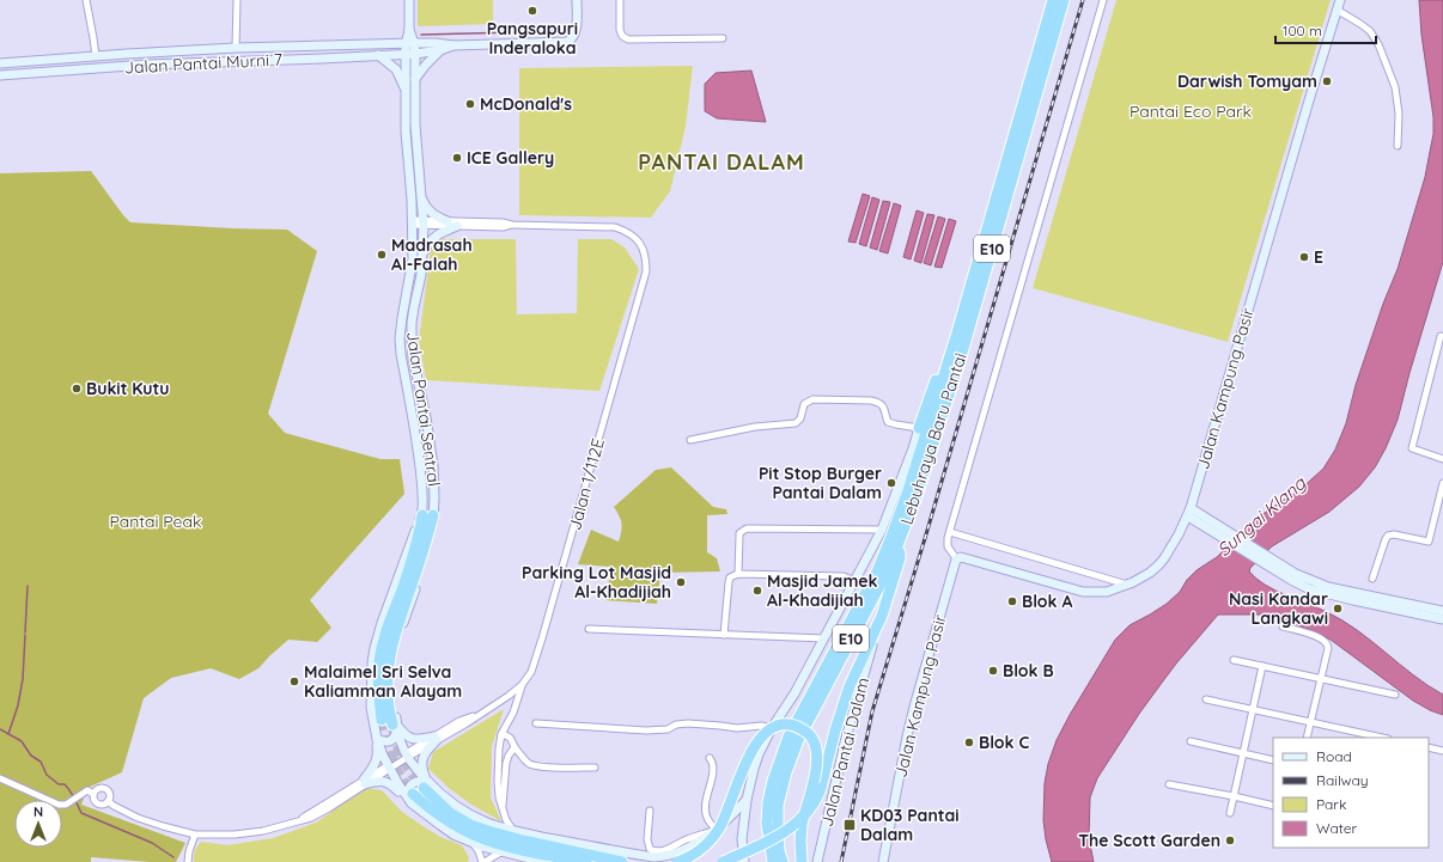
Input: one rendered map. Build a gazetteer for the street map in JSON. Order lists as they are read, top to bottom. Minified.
{"streets":{"highway":["E10","Lebuhraya Baru Pantai"],"main road":["Jalan Pantai Murni 7","Jalan Kampung Pasir","Jalan Pantai Sentral","Jalan Pantai Dalam"],"street":["Jalan 1/112E"]},"crossings":[["Jalan Pantai Murni 7","Jalan Pantai Sentral"],["Jalan Pantai Sentral","Jalan 1/112E"]],"districts":["PANTAI DALAM"],"water":["Sungai Klang"],"parks":["Pantai Eco Park","Pantai Peak"],"places":{"other":["Pangsapuri Inderaloka","Darwish Tomyam","McDonald's","ICE Gallery","Madrasah Al-Falah","E","Bukit Kutu","Pit Stop Burger Pantai Dalam","Parking Lot Masjid Al-Khadijiah","Masjid Jamek Al-Khadijiah","Blok A","Nasi Kandar Langkawi","Blok B","Malaimel Sri Selva Kaliamman Alayam","Blok C","The Scott Garden"],"transit":["KD03 Pantai Dalam"]},"legend":["Road","Railway","Park","Water"],"scale_bar":"100 m","north":"top"}
